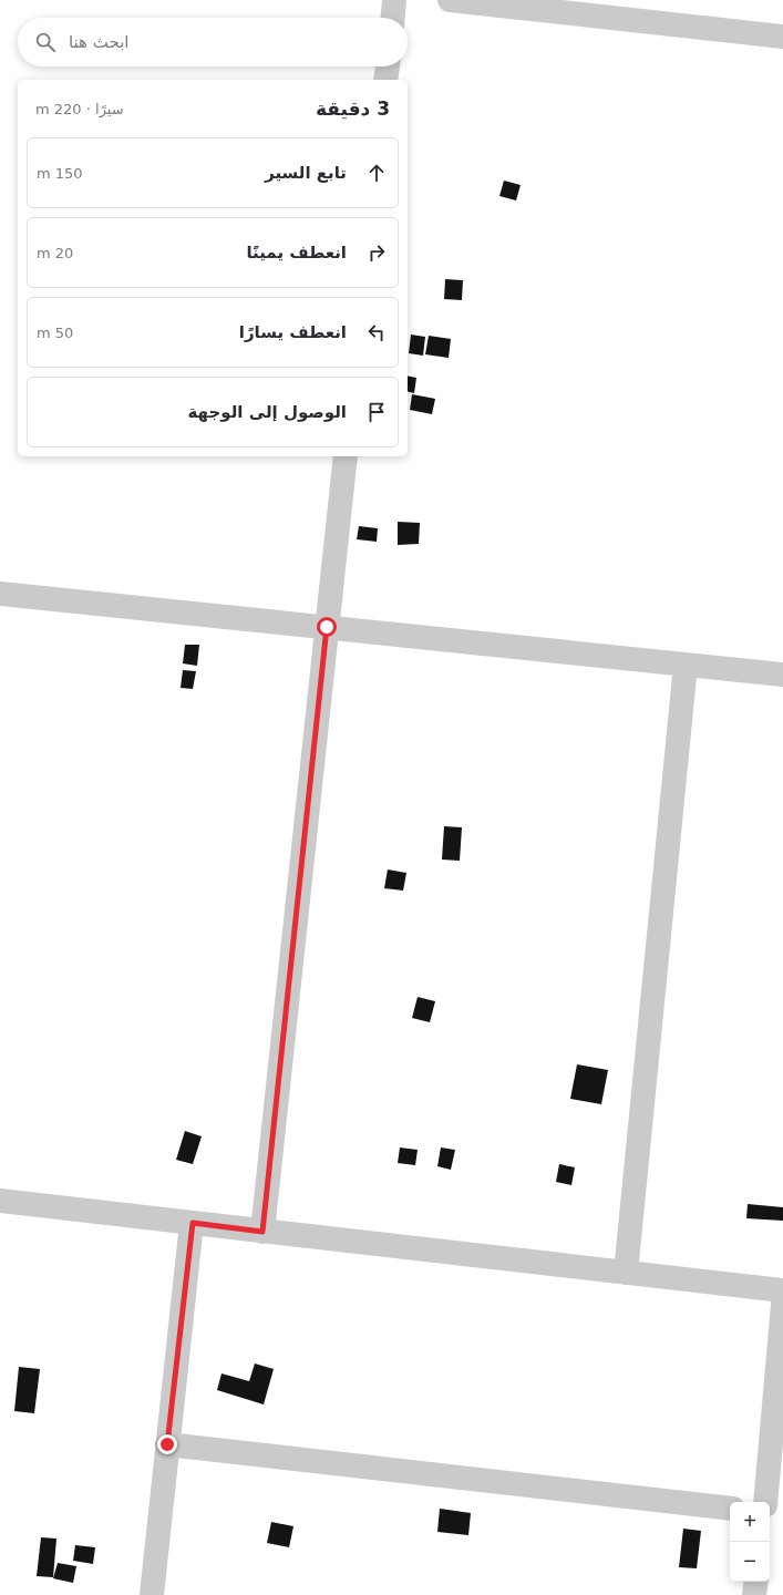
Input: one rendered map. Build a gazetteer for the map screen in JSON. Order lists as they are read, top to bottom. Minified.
{"page":{"search":"ابحث هنا","heading":["3 دقيقة","سيرًا · 220 m"],"list":[["تابع السير","150 m"],["انعطف يمينًا","20 m"],["انعطف يسارًا","50 m"],"الوصول إلى الوجهة"],"map_buttons":["+","−"]}}
